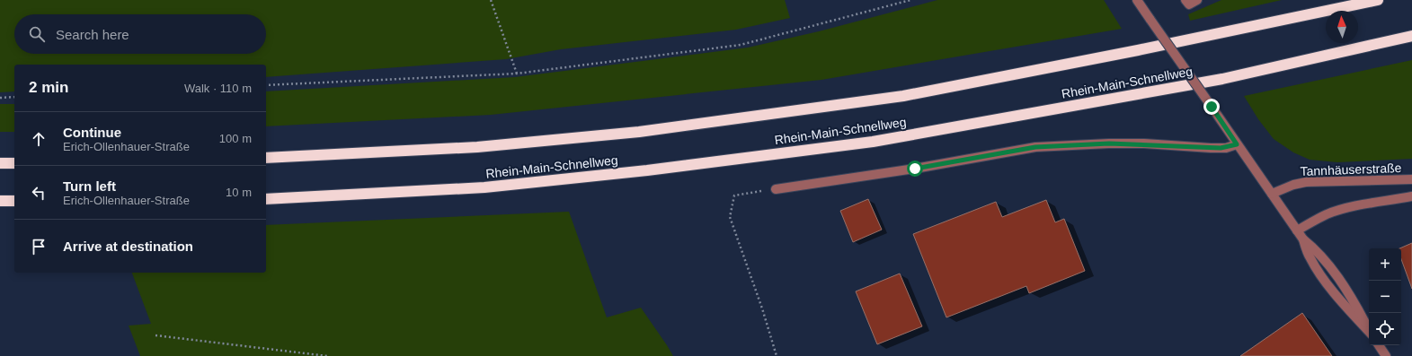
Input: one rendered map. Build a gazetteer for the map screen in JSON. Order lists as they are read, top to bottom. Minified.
{"streets":{"highway":["Rhein-Main-Schnellweg"],"street":["Tannhäuserstraße"]},"north":"top","page":{"search":"Search here","heading":["2 min","Walk · 110 m"],"list":[["Continue","Erich-Ollenhauer-Straße","100 m"],["Turn left","Erich-Ollenhauer-Straße","10 m"],"Arrive at destination"],"map_buttons":["+","−"]}}
